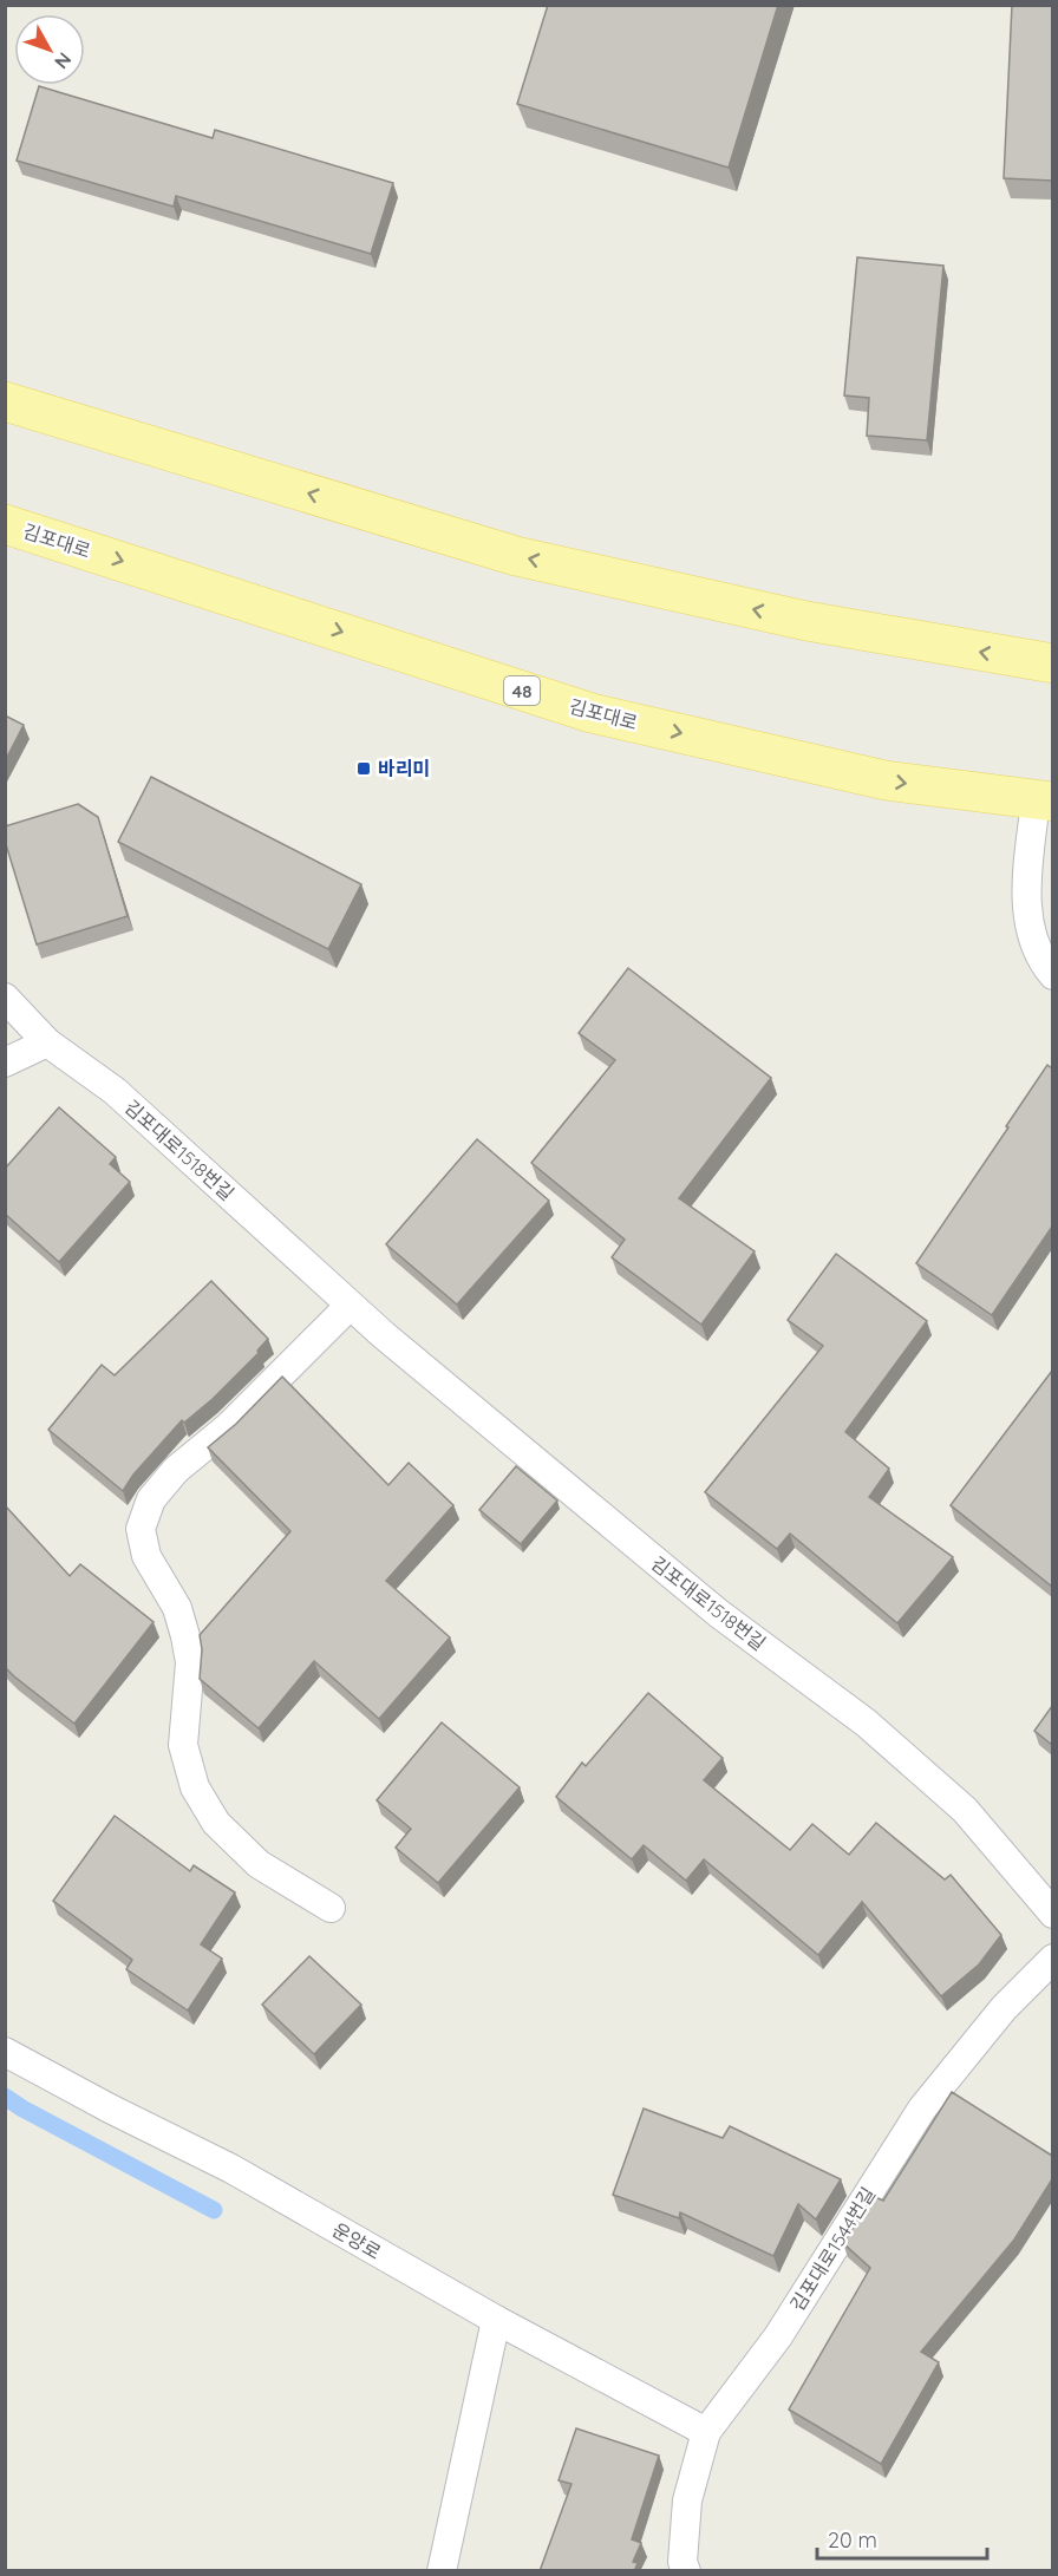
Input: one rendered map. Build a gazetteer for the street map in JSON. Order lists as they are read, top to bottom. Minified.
{"streets":{"main road":["김포대로","48"],"lane":["김포대로1518번길","운양로","김포대로1544번길"]},"crossings":[["운양로","김포대로1544번길"]],"places":{"transit":["바리미"]},"scale_bar":"20 m","north":"bottom right"}
